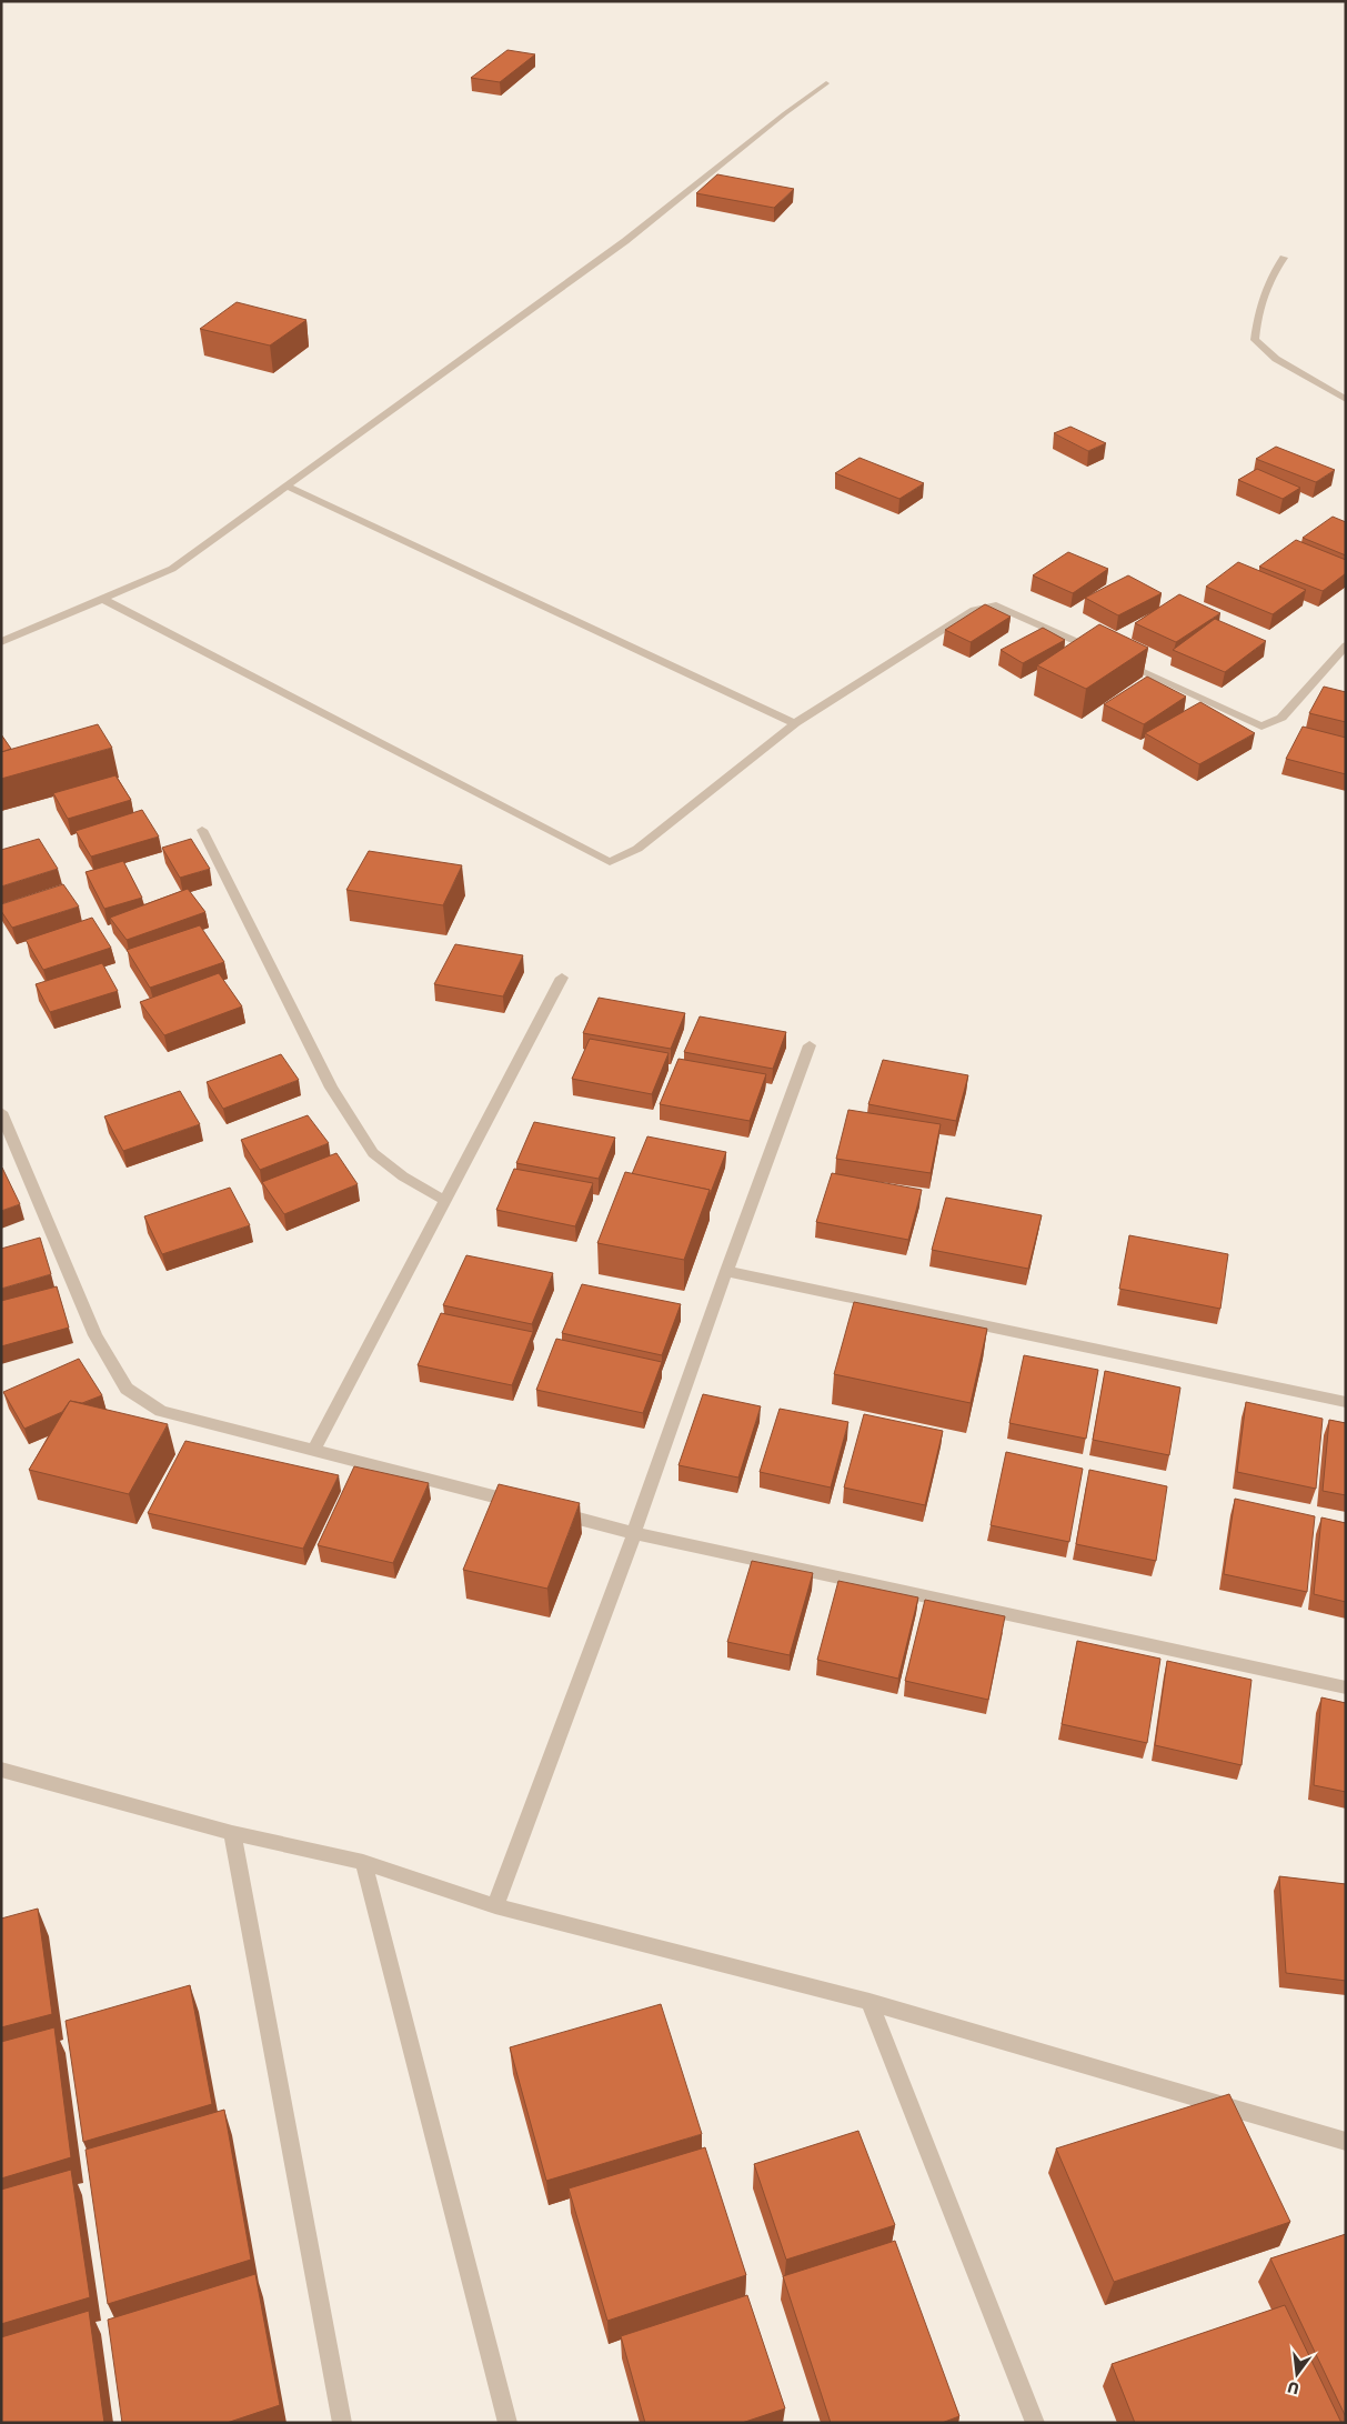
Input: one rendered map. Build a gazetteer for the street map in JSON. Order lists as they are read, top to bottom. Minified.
{"north":"bottom"}
